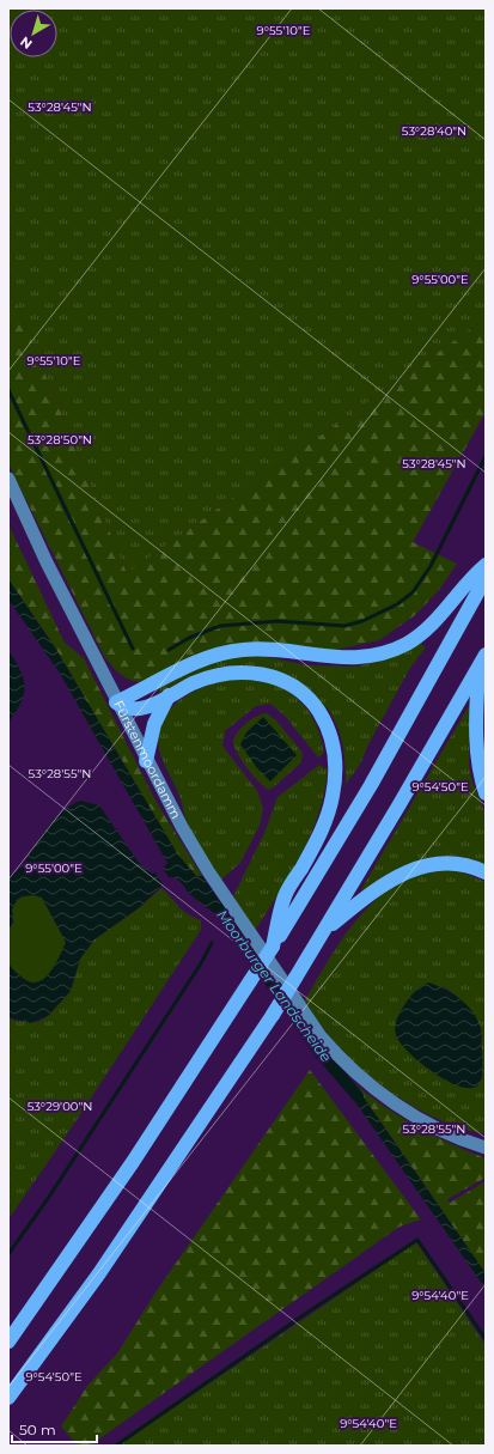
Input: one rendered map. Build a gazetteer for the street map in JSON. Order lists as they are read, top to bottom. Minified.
{"streets":{"main road":["Fürstenmoordamm"]},"water":["Moorburger Landscheide"],"scale_bar":"50 m","north":"bottom left","coordinates":["9°55'10\"E","53°28'45\"N","53°28'40\"N","9°55'00\"E","53°28'50\"N","53°28'55\"N","9°54'50\"E","53°29'00\"N","9°54'40\"E"]}
